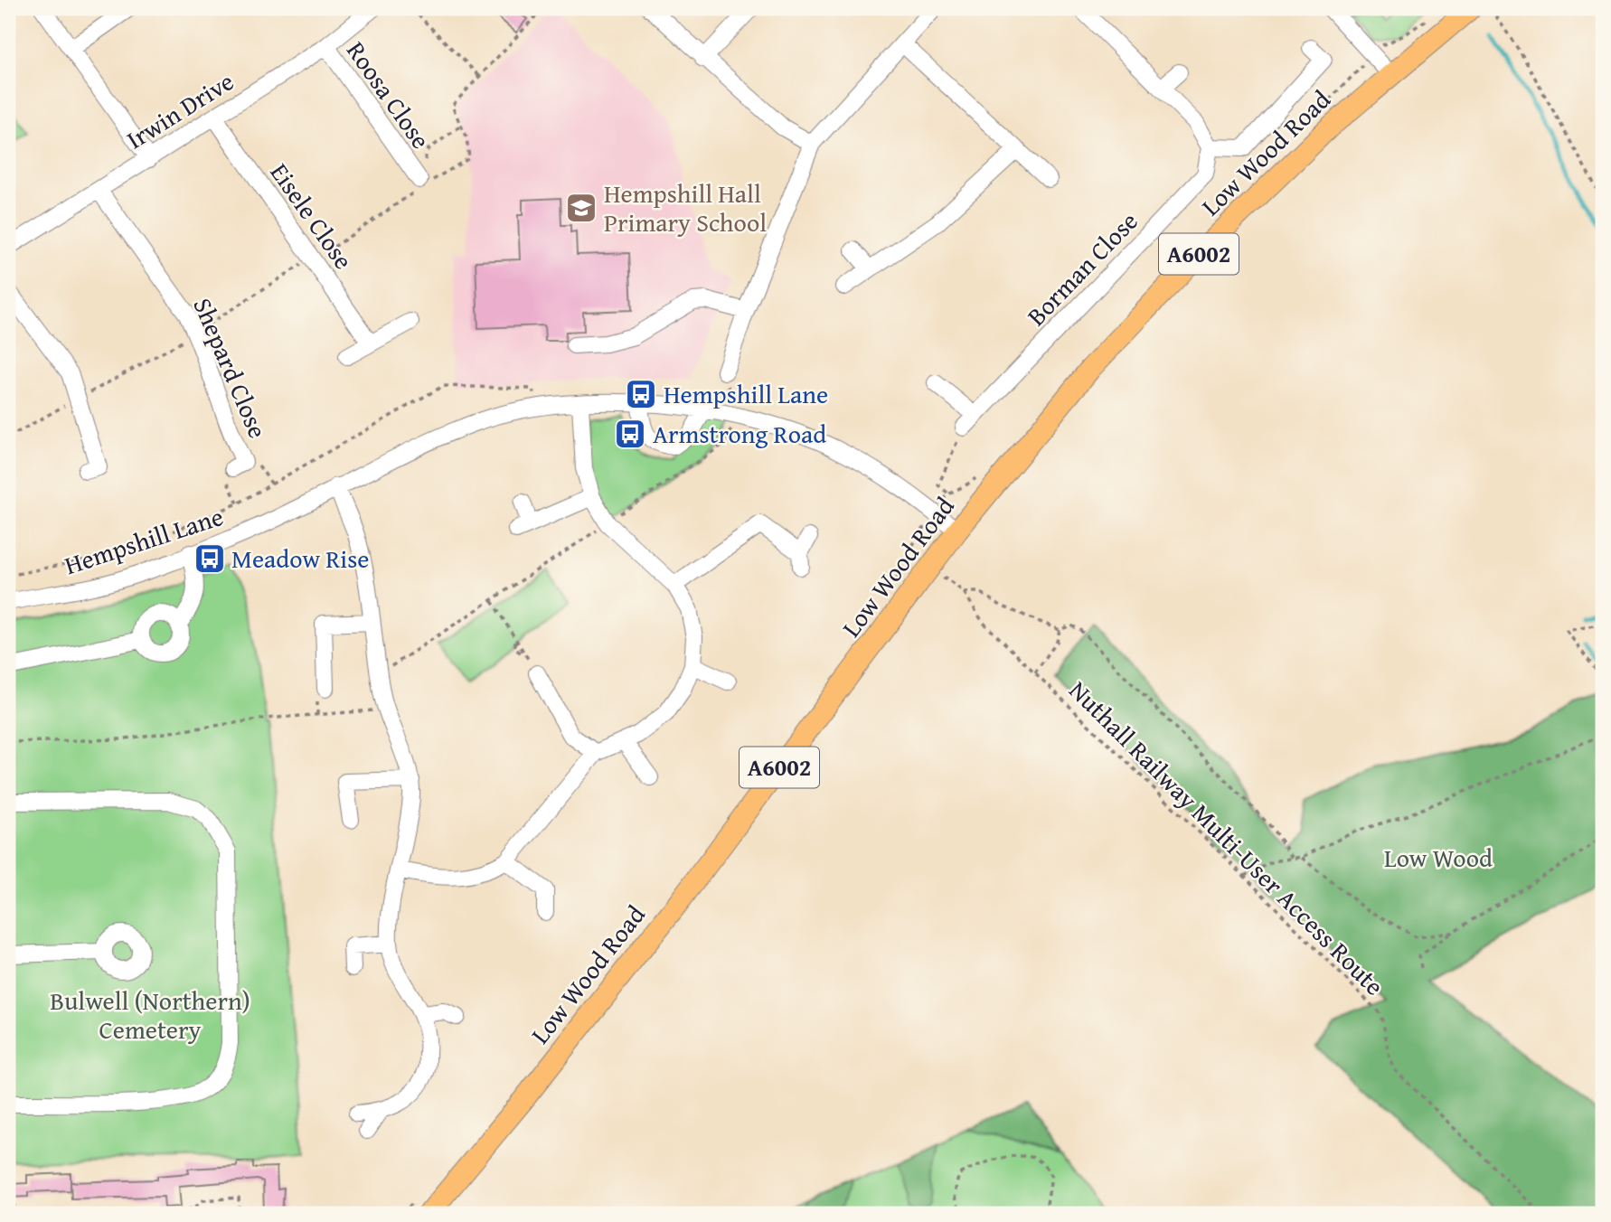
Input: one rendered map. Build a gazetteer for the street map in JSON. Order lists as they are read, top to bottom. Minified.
{"streets":{"main road":["Low Wood Road","A6002"],"street":["Roosa Close","Irwin Drive","Eisele Close","Borman Close","Shepard Close","Hempshill Lane"],"path":["Nuthall Railway Multi-User Access Route"]},"crossings":[["Roosa Close","Irwin Drive"],["Irwin Drive","Eisele Close"],["Irwin Drive","Shepard Close"],["Low Wood Road","Hempshill Lane"]],"parks":["Low Wood","Bulwell (Northern) Cemetery"],"places":{"school or university":["Hempshill Hall Primary School"],"bus stop":["Hempshill Lane","Armstrong Road","Meadow Rise"]}}
